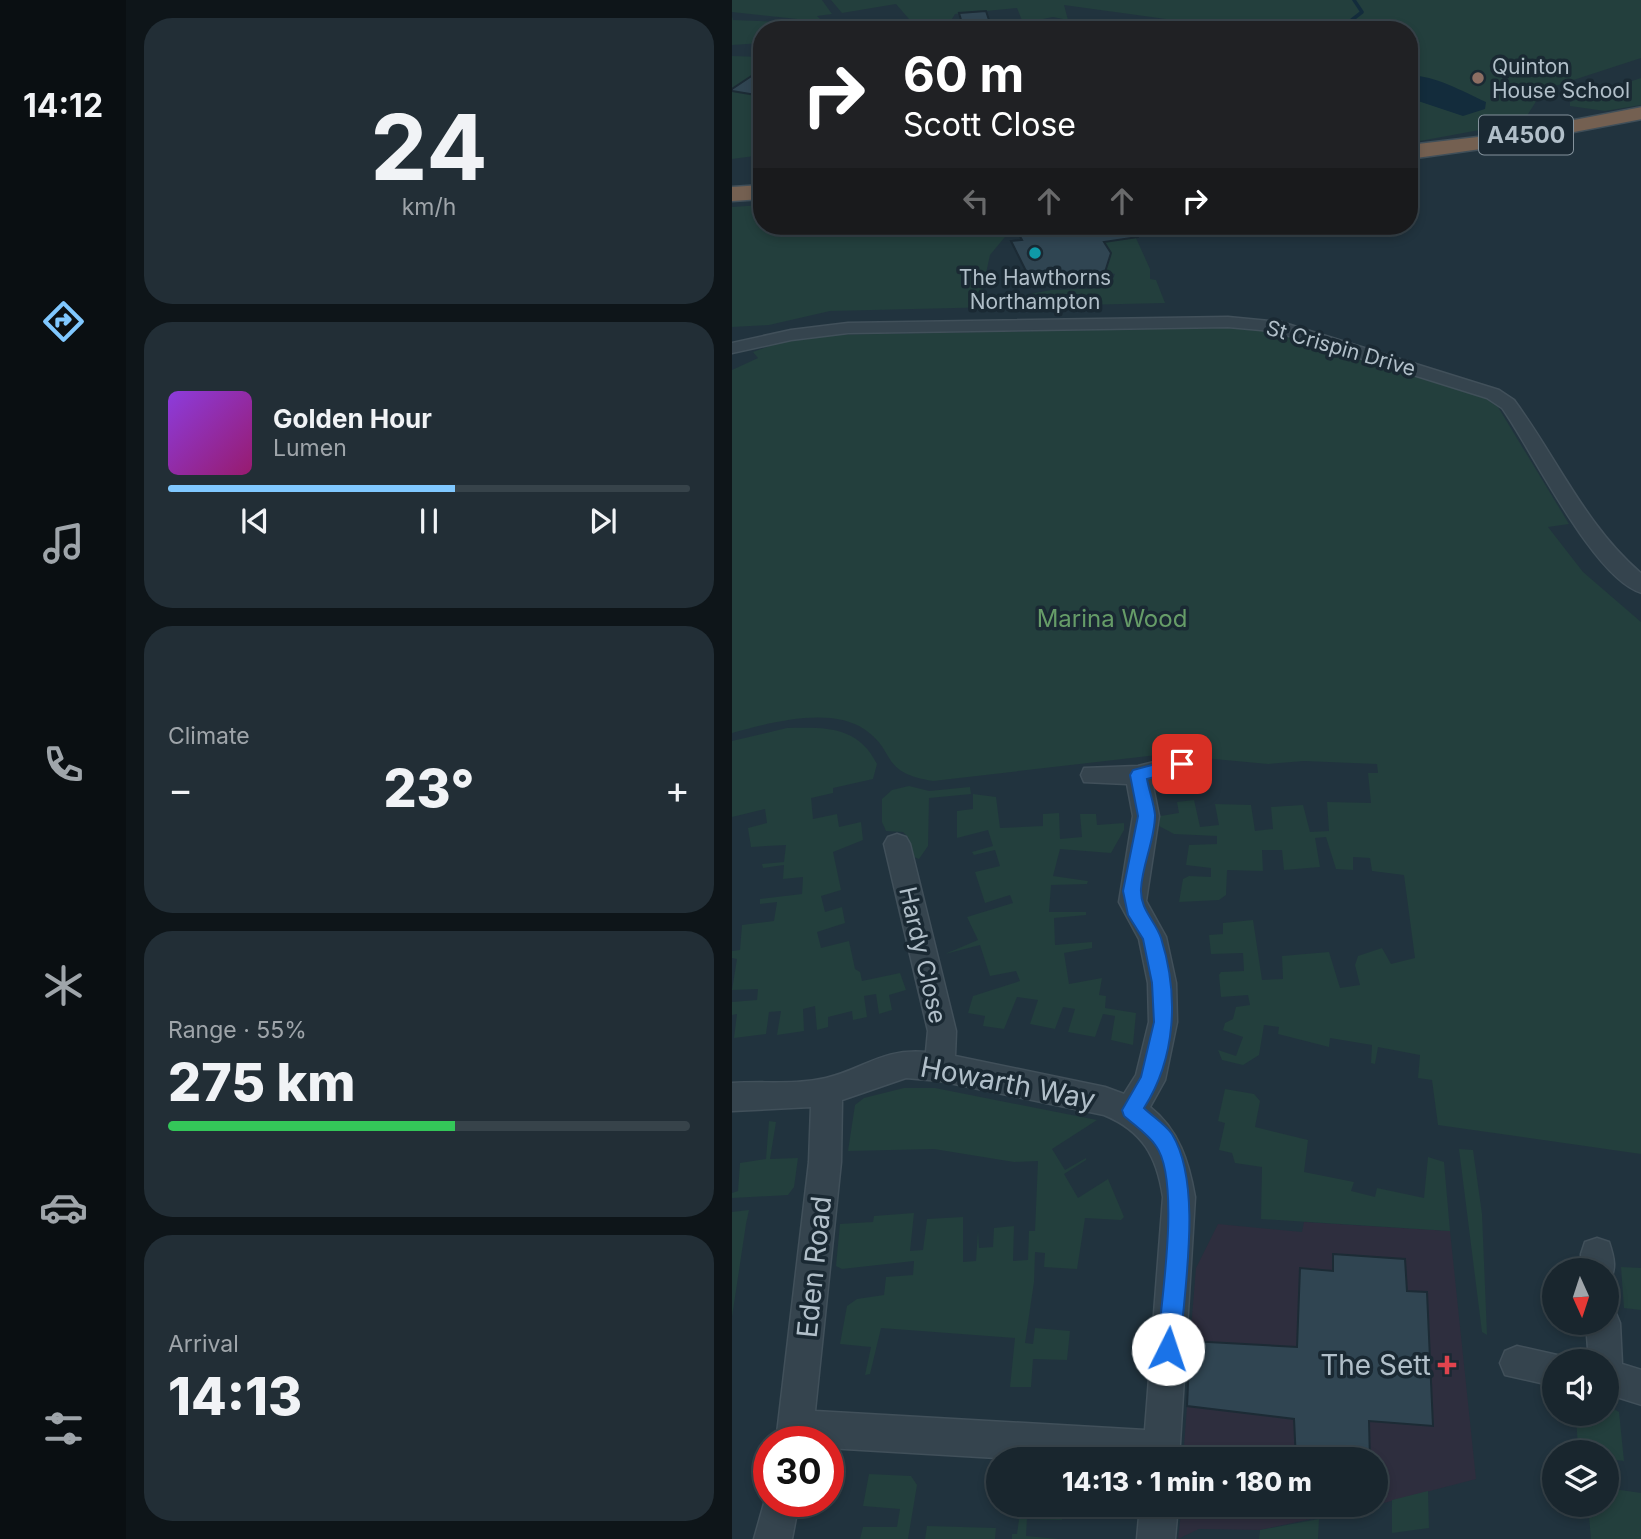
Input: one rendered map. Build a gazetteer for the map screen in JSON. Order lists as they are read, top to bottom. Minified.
{"streets":{"highway":["A4500"],"street":["St Crispin Drive","Hardy Close","Howarth Way","Eden Road"]},"crossings":[["Hardy Close","Howarth Way"],["Howarth Way","Eden Road"]],"parks":["Marina Wood"],"places":{"other":["Quinton House School","The Hawthorns Northampton"],"health":["The Sett"]},"north":"bottom","page":{"tabs":"14:12","tile":[["24","km/h"],"Climate",["Range · 55%","275 km"],["Arrival","14:13"]],"turn":["60 m","Scott Close"],"song":["Golden Hour","Lumen"],"heat":["−","23°","+"],"limit":"30","trip":"14:13 · 1 min · 180 m"}}
